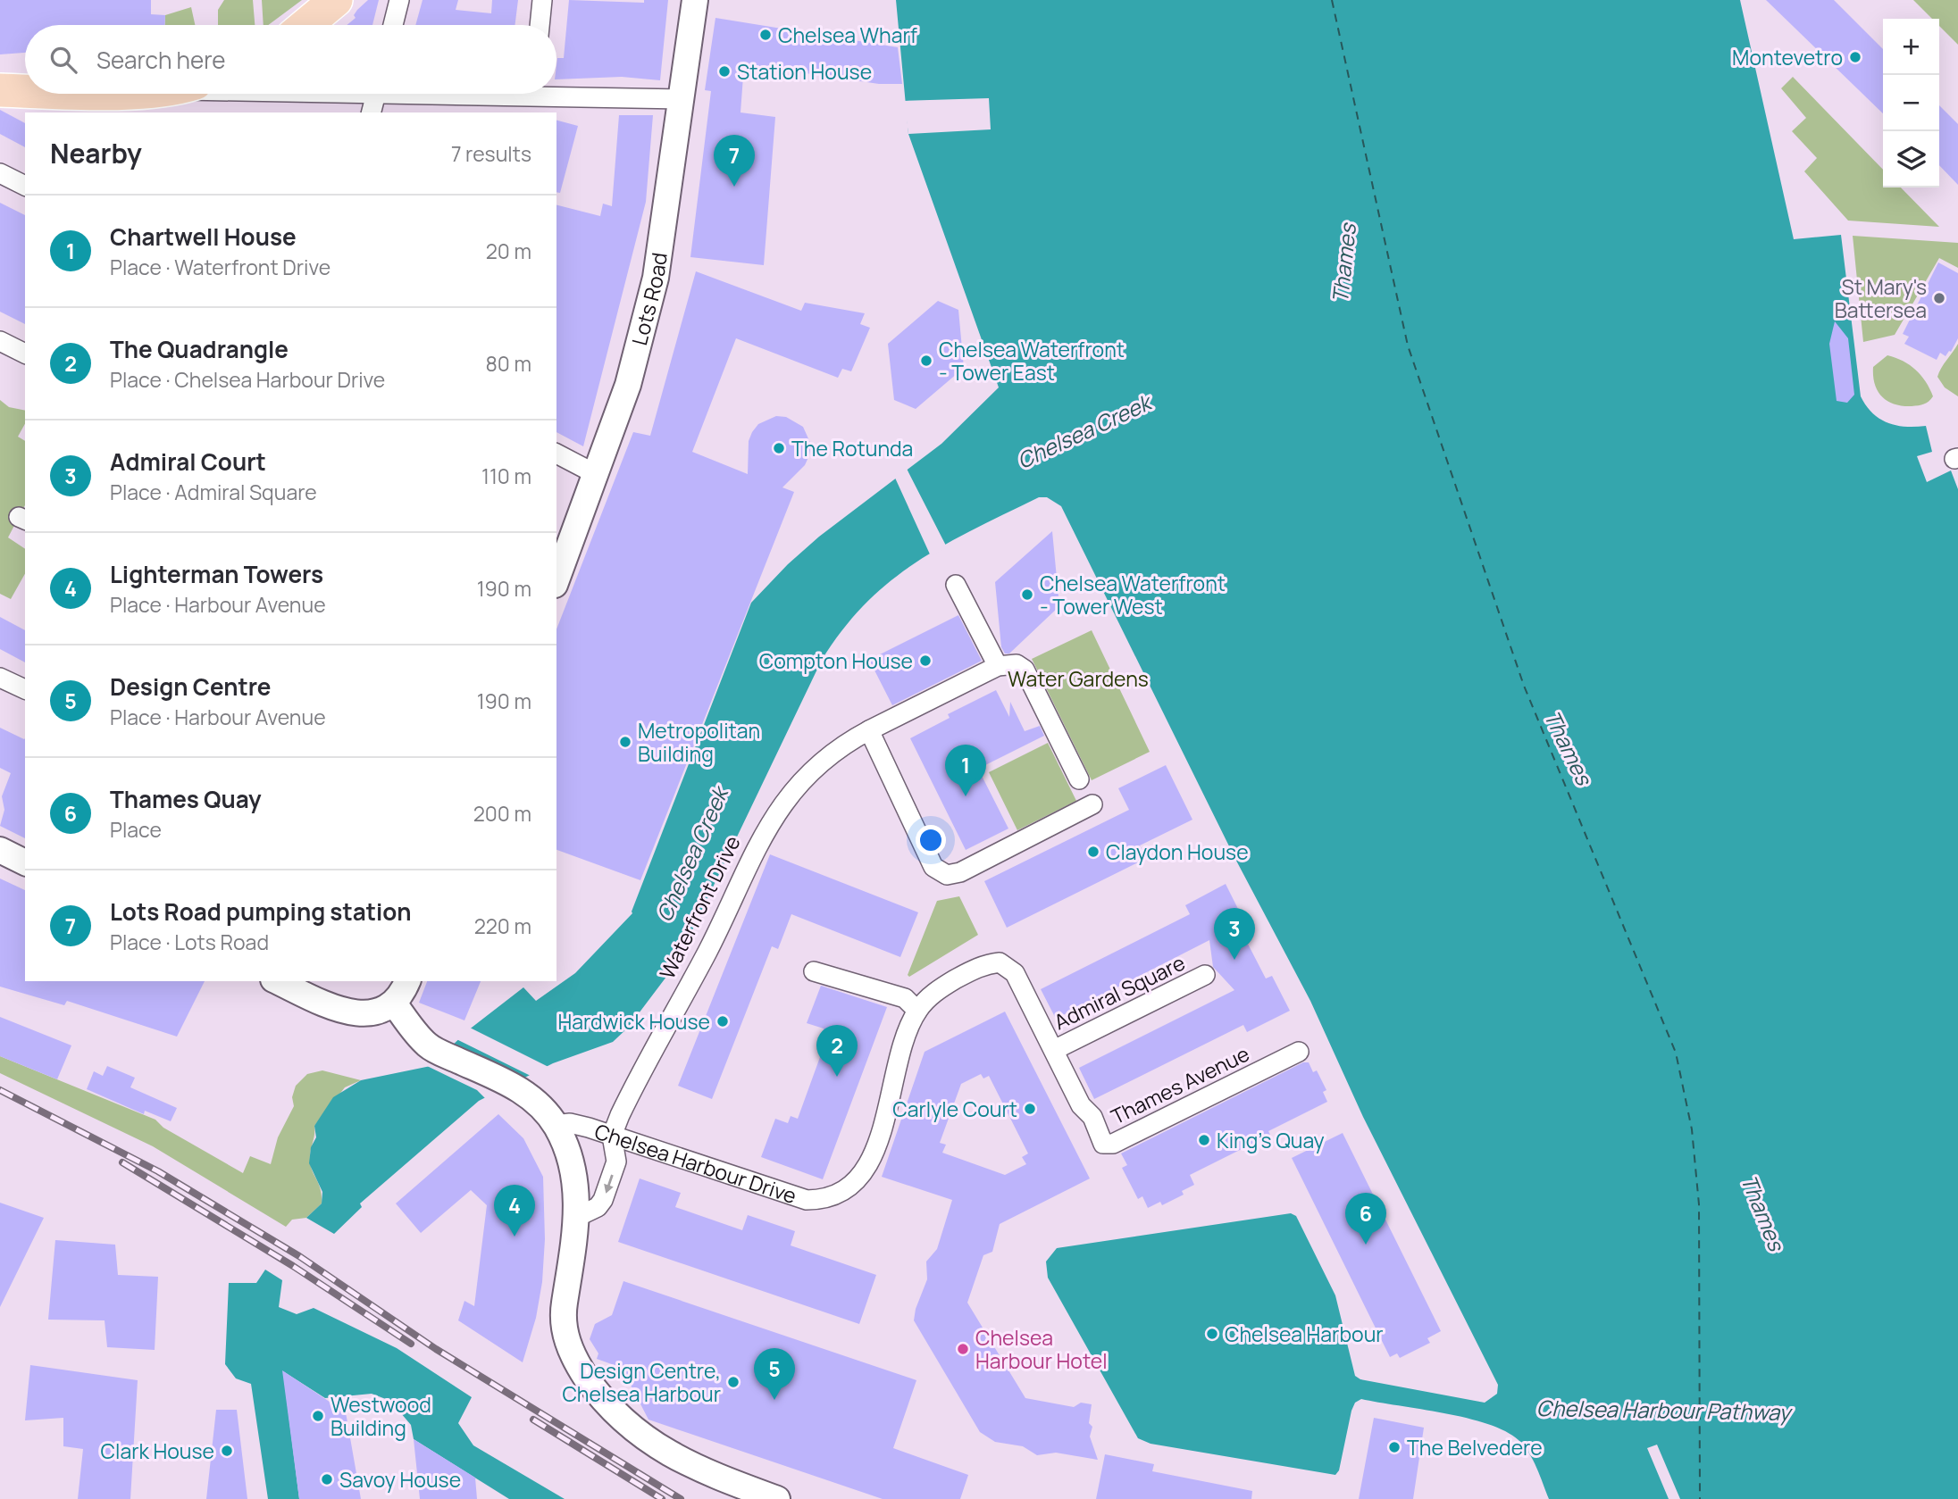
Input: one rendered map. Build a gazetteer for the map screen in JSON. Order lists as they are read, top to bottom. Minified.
{"streets":{"street":["Lots Road","Waterfront Drive","Admiral Square","Thames Avenue","Chelsea Harbour Drive"]},"crossings":[["Waterfront Drive","Chelsea Harbour Drive"],["Admiral Square","Thames Avenue"],["Thames Avenue","Chelsea Harbour Drive"]],"water":["Thames","Chelsea Creek","Chelsea Harbour Pathway"],"parks":["Water Gardens"],"places":["Chelsea Wharf","Montevetro","Station House","St Mary's Battersea","Chelsea Waterfront - Tower East","The Rotunda","Chelsea Waterfront - Tower West","Compton House","Metropolitan Building","Claydon House","Hardwick House","Carlyle Court","King's Quay","Chelsea Harbour","Chelsea Harbour Hotel","Design Centre, Chelsea Harbour","Westwood Building","The Belvedere","Clark House","Savoy House"],"page":{"map_buttons":["+","−"],"search":"Search here","heading":["Nearby","7 results"],"pins":["7","1","3","2","4","6","5"],"list":[{"mark":"1","name":"Chartwell House","note":"Place · Waterfront Drive","value":"20 m"},{"mark":"2","name":"The Quadrangle","note":"Place · Chelsea Harbour Drive","value":"80 m"},{"mark":"3","name":"Admiral Court","note":"Place · Admiral Square","value":"110 m"},{"mark":"4","name":"Lighterman Towers","note":"Place · Harbour Avenue","value":"190 m"},{"mark":"5","name":"Design Centre","note":"Place · Harbour Avenue","value":"190 m"},{"mark":"6","name":"Thames Quay","note":"Place","value":"200 m"},{"mark":"7","name":"Lots Road pumping station","note":"Place · Lots Road","value":"220 m"}]}}
